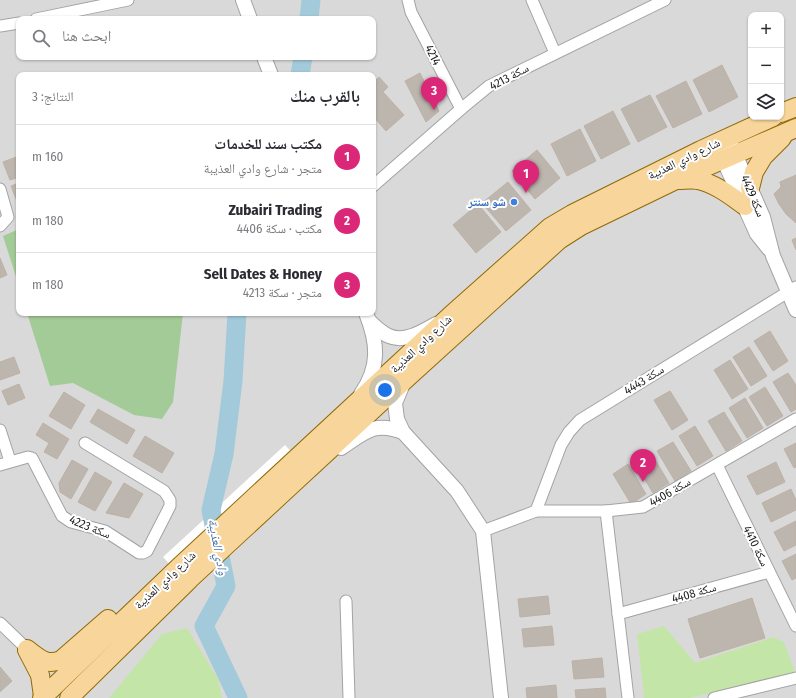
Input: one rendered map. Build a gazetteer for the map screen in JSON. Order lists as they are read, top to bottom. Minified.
{"streets":{"main road":["شارع وادي العذيبة"],"street":["4214","سكة 4213","سكة 4429","سكة 4443","سكة 4406","سكة 4223","سكة 4410","سكة 4408"]},"crossings":[["4214","سكة 4213"],["شارع وادي العذيبة","سكة 4429"],["سكة 4429","سكة 4443"],["سكة 4443","سكة 4406"],["سكة 4406","سكة 4410"],["سكة 4410","سكة 4408"]],"water":["وادي العذيبة"],"places":["شو سنتر"],"page":{"map_buttons":["+","−"],"search":"ابحث هنا","heading":["بالقرب منك","النتائج: 3"],"pins":["3","1","2"],"list":[{"mark":"1","name":"مكتب سند للخدمات","note":"متجر · شارع وادي العذيبة","value":"160 m"},{"mark":"2","name":"Zubairi Trading","note":"مكتب · سكة 4406","value":"180 m"},{"mark":"3","name":"Sell Dates & Honey","note":"متجر · سكة 4213","value":"180 m"}]}}
